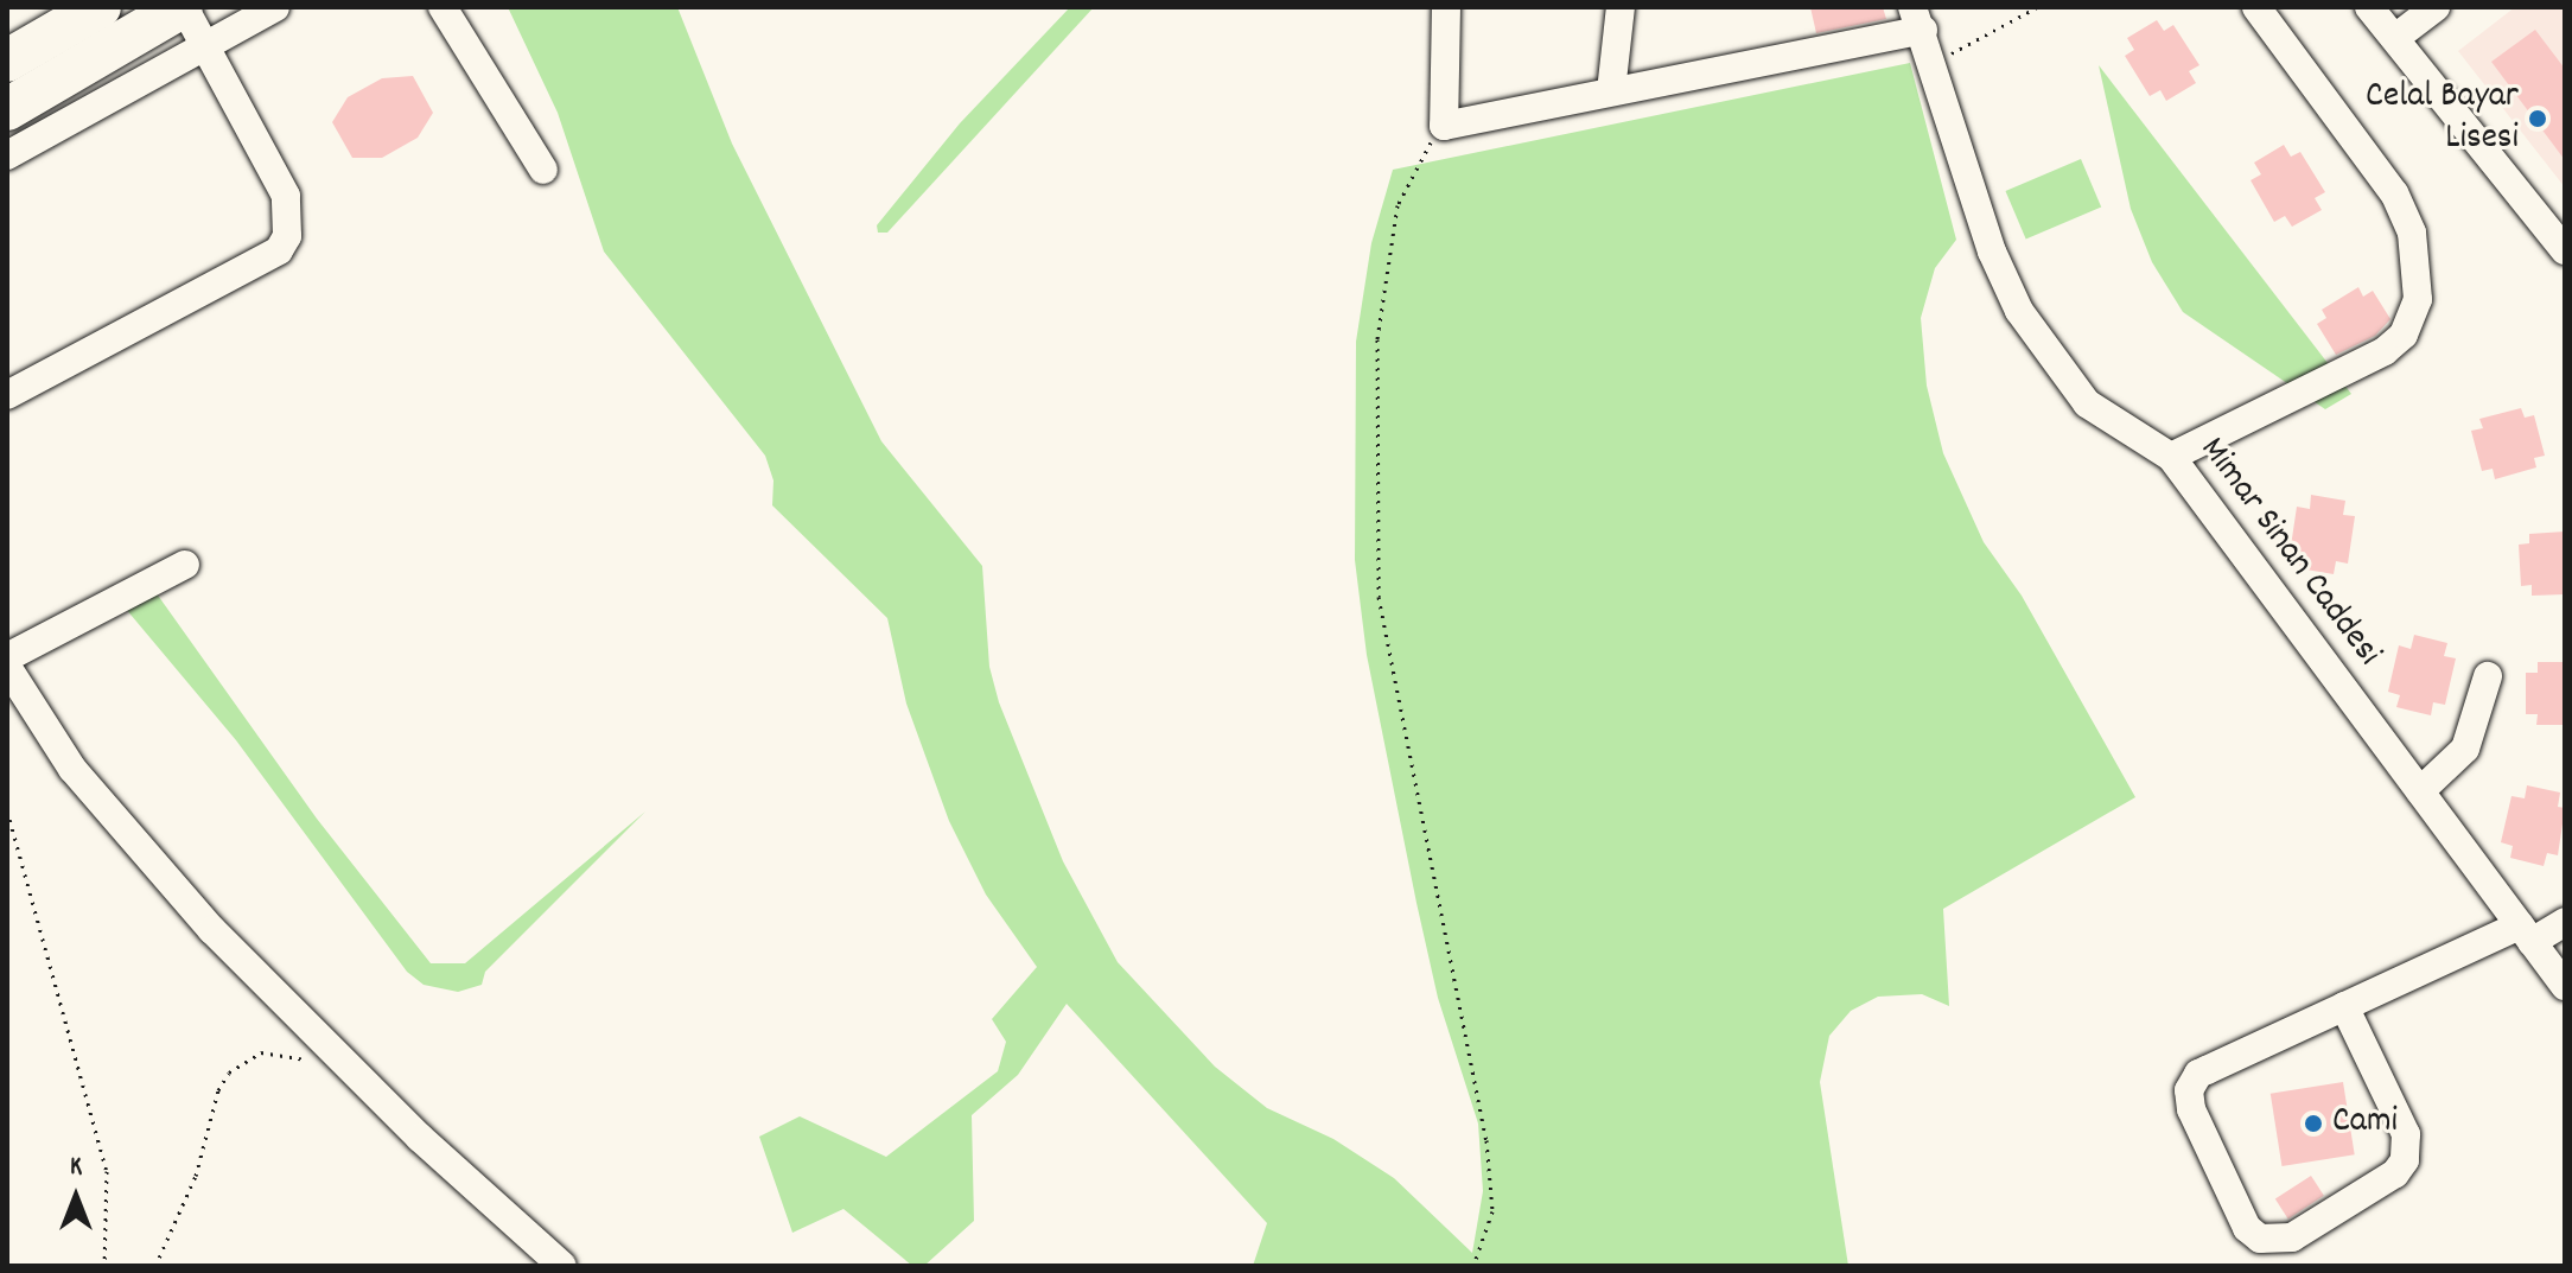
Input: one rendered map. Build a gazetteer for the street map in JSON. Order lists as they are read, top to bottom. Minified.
{"streets":{"street":["Mimar Sinan Caddesi"]},"places":["Celal Bayar Lisesi","Cami"],"north":"top"}
